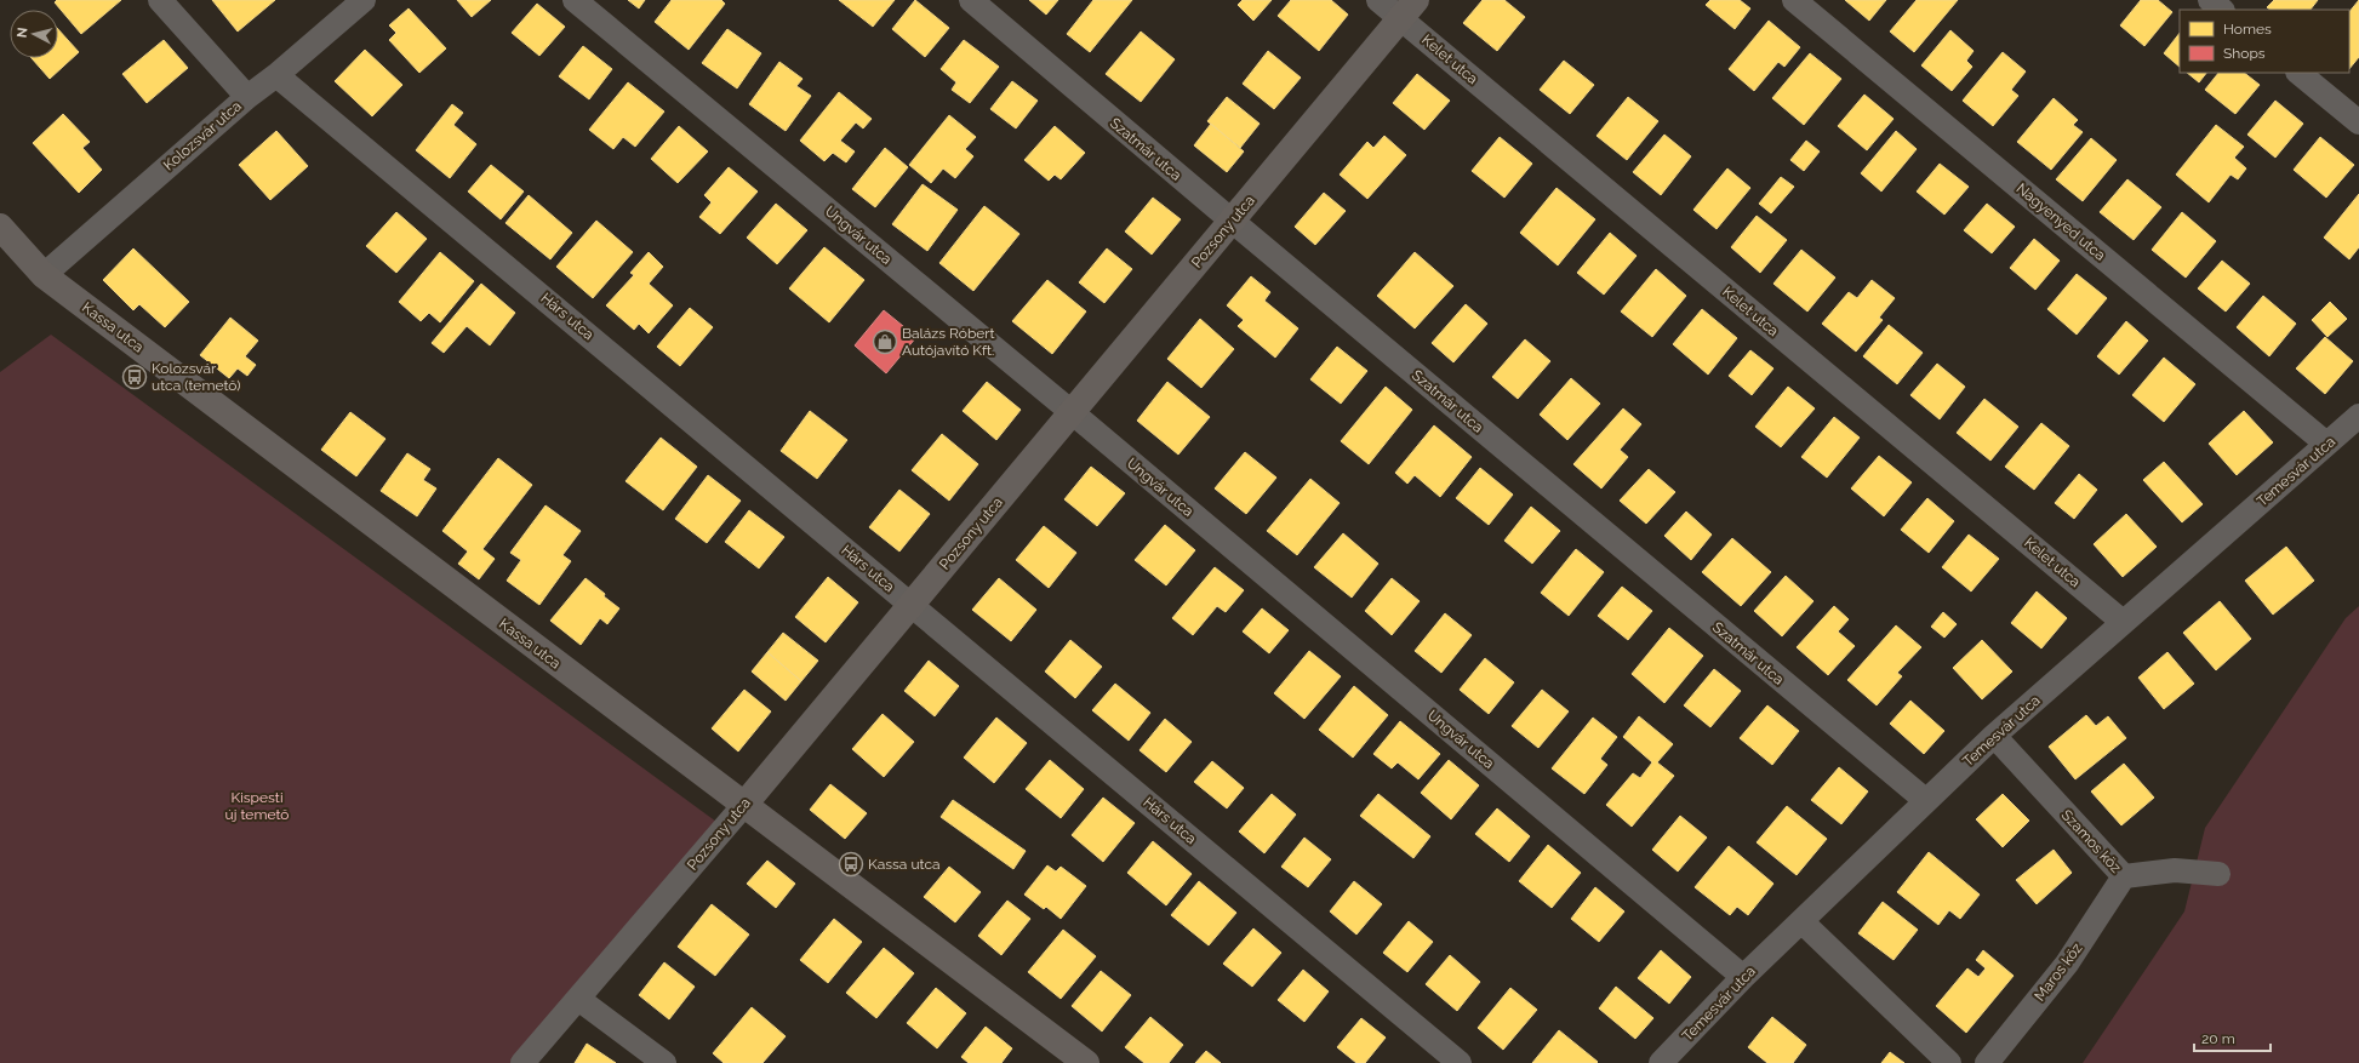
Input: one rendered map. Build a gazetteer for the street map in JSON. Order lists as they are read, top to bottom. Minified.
{"streets":{"street":["Kelet utca","Kolozsvár utca","Szatmár utca","Nagyenyed utca","Pozsony utca","Ungvár utca","Hárs utca","Kassa utca","Temesvár utca","Szamos köz","Maros köz"]},"crossings":[["Kelet utca","Pozsony utca"],["Kelet utca","Temesvár utca"],["Kolozsvár utca","Hárs utca"],["Kolozsvár utca","Kassa utca"],["Szatmár utca","Pozsony utca"],["Szatmár utca","Temesvár utca"],["Nagyenyed utca","Temesvár utca"],["Pozsony utca","Ungvár utca"],["Pozsony utca","Hárs utca"],["Pozsony utca","Kassa utca"],["Ungvár utca","Temesvár utca"],["Temesvár utca","Szamos köz"],["Szamos köz","Maros köz"]],"parks":["Kispesti új temető"],"places":{"shop":["Balázs Róbert Autójavító Kft."],"bus stop":["Kolozsvár utca (temető)","Kassa utca"]},"legend":["Homes","Shops"],"scale_bar":"20 m","north":"left"}
